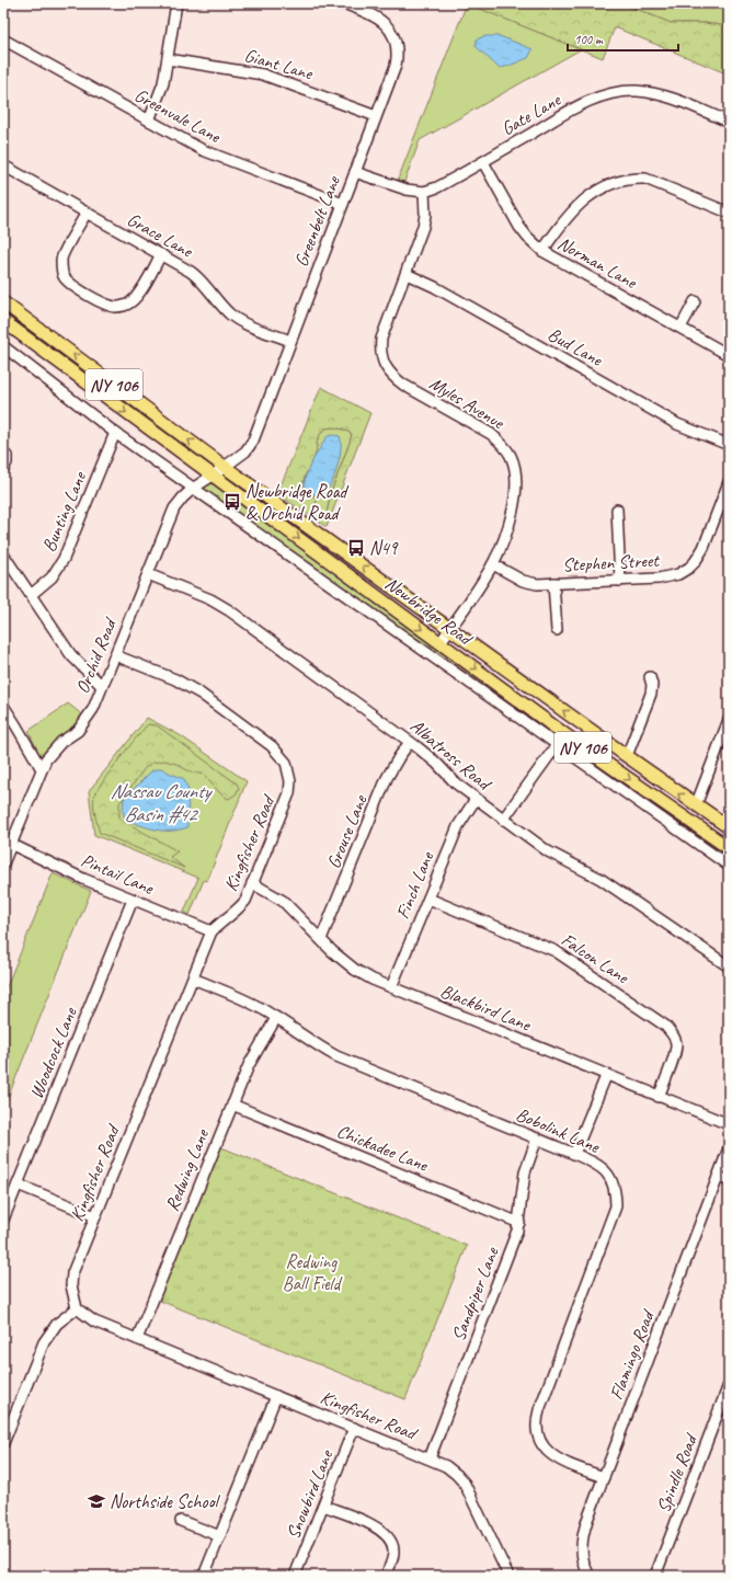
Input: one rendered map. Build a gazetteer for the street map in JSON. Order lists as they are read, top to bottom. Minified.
{"streets":{"main road":["NY 106","Newbridge Road"],"street":["Giant Lane","Gate Lane","Greenvale Lane","Greenbelt Lane","Grace Lane","Norman Lane","Bud Lane","Myles Avenue","Bunting Lane","Stephen Street","Orchid Road","Albatross Road","Grouse Lane","Kingfisher Road","Pintail Lane","Finch Lane","Falcon Lane","Blackbird Lane","Woodcock Lane","Bobolink Lane","Chickadee Lane","Redwing Lane","Sandpiper Lane","Flamingo Road","Spindle Road","Snowbird Lane"]},"crossings":[["Giant Lane","Greenbelt Lane"],["Gate Lane","Greenbelt Lane"],["Gate Lane","Norman Lane"],["Gate Lane","Myles Avenue"],["Greenvale Lane","Greenbelt Lane"],["Greenbelt Lane","Grace Lane"],["Greenbelt Lane","Newbridge Road"],["Greenbelt Lane","Orchid Road"],["Bud Lane","Myles Avenue"],["Myles Avenue","Stephen Street"],["Myles Avenue","Newbridge Road"],["Newbridge Road","Orchid Road"],["Orchid Road","Albatross Road"],["Orchid Road","Kingfisher Road"],["Orchid Road","Pintail Lane"],["Albatross Road","Grouse Lane"],["Albatross Road","Finch Lane"],["Grouse Lane","Blackbird Lane"],["Kingfisher Road","Pintail Lane"],["Kingfisher Road","Blackbird Lane"],["Kingfisher Road","Bobolink Lane"],["Kingfisher Road","Redwing Lane"],["Kingfisher Road","Sandpiper Lane"],["Kingfisher Road","Snowbird Lane"],["Pintail Lane","Woodcock Lane"],["Finch Lane","Falcon Lane"],["Finch Lane","Blackbird Lane"],["Falcon Lane","Blackbird Lane"],["Bobolink Lane","Redwing Lane"],["Bobolink Lane","Sandpiper Lane"],["Bobolink Lane","Flamingo Road"],["Chickadee Lane","Redwing Lane"],["Chickadee Lane","Sandpiper Lane"]],"water":["Nassau County Basin #42"],"parks":["Redwing Ball Field"],"places":{"bus stop":["Newbridge Road & Orchid Road","N49"],"school or university":["Northside School"]},"scale_bar":"100 m"}
